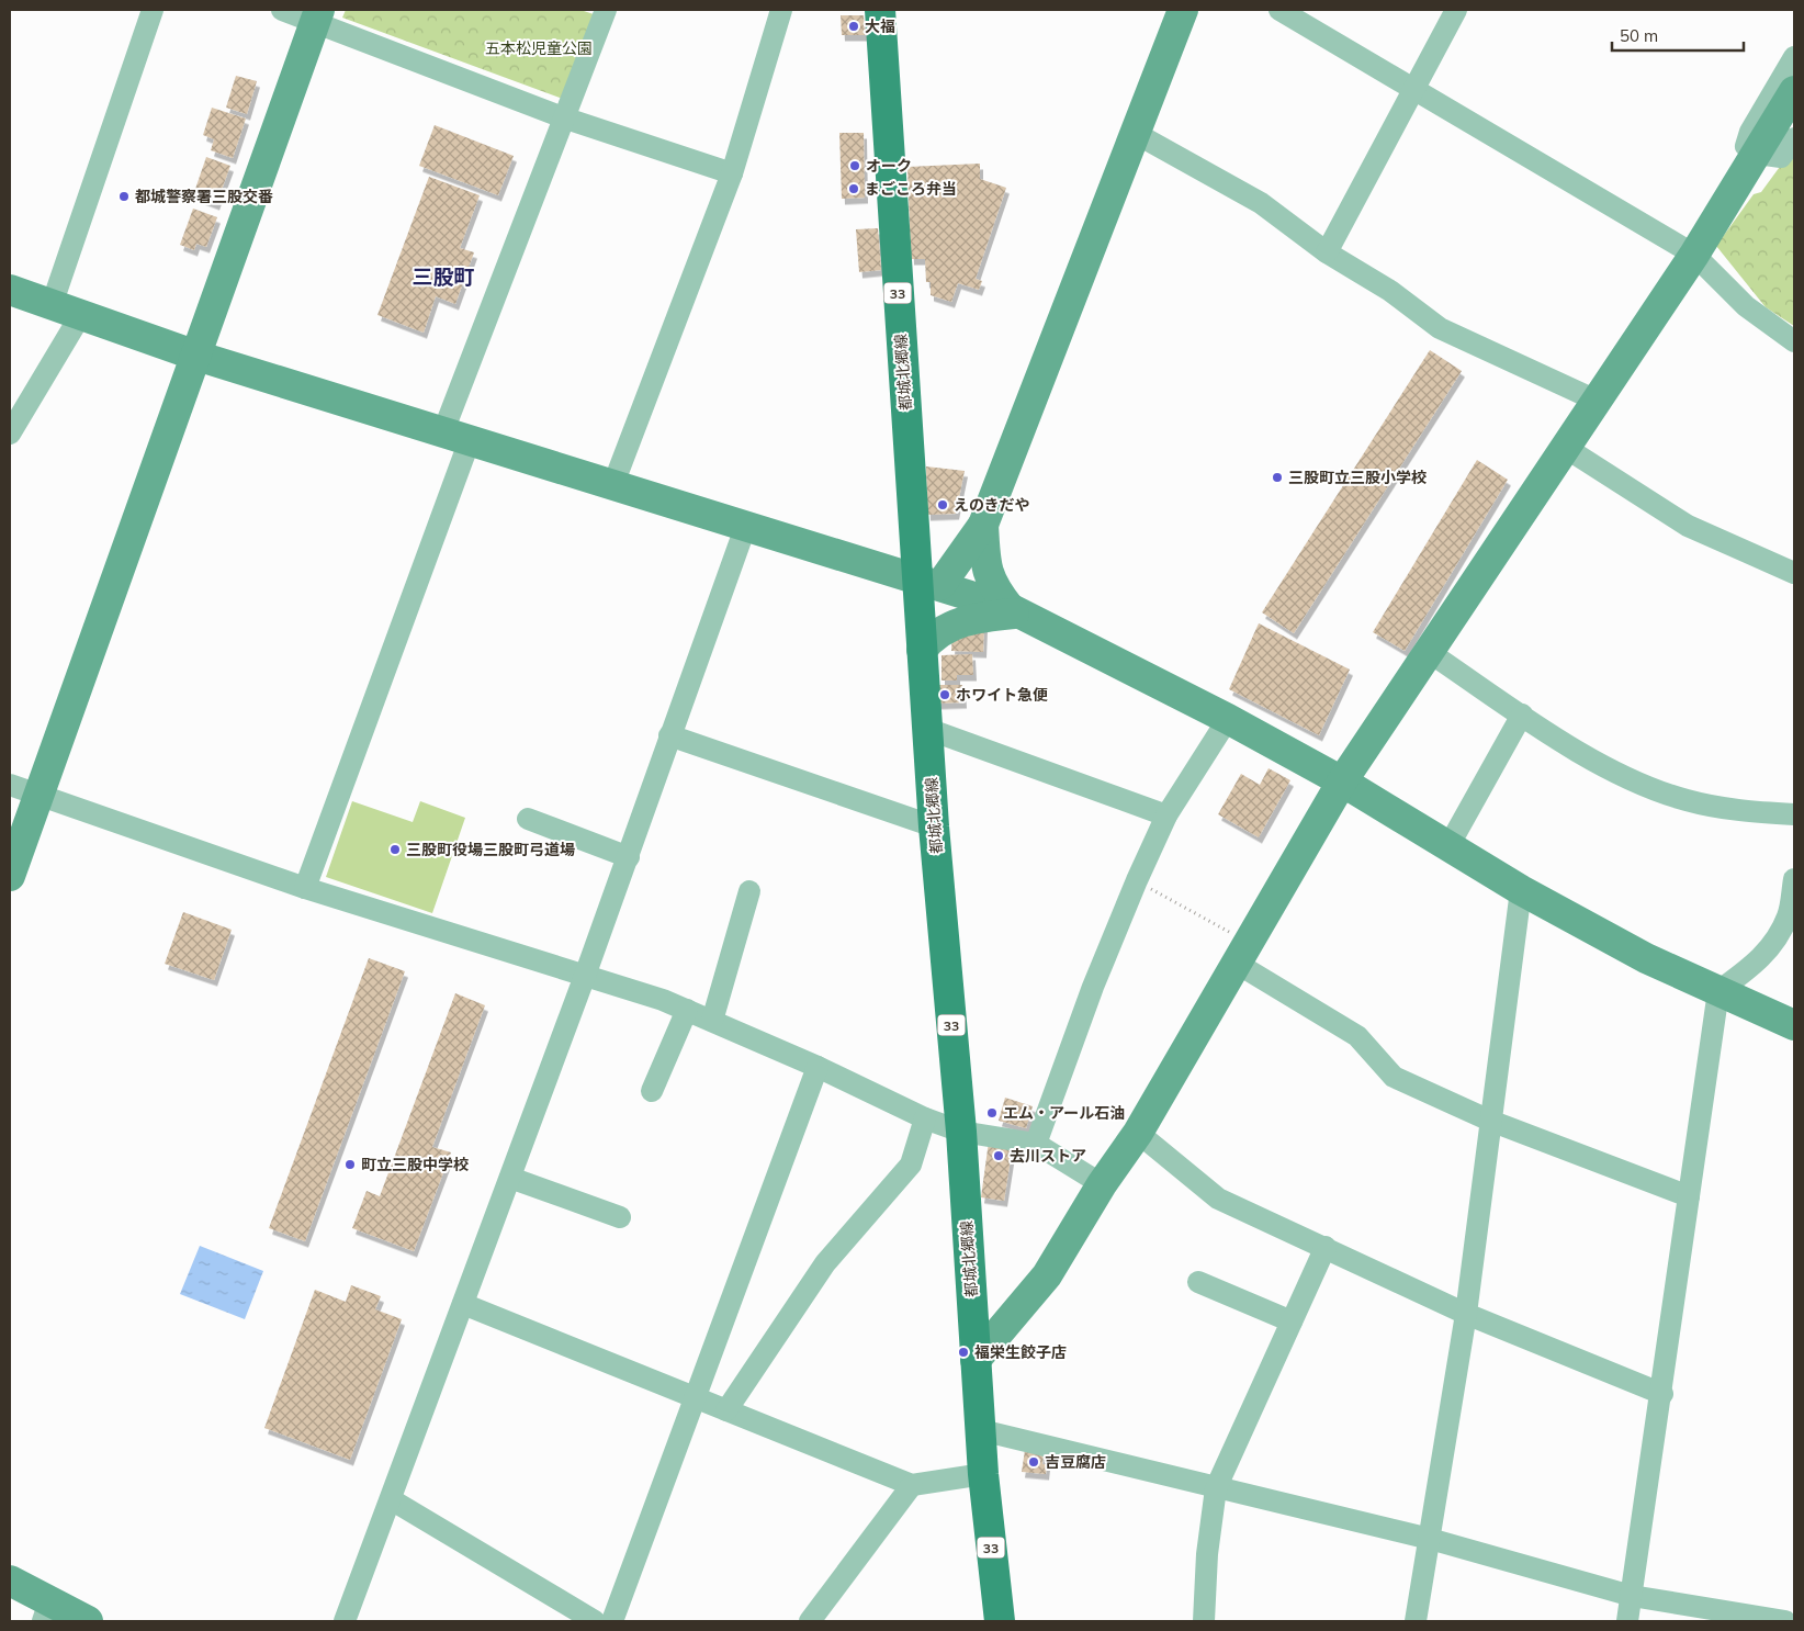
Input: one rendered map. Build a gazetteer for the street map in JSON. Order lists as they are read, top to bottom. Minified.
{"streets":{"main road":["33","都城北郷線"]},"districts":["三股町"],"parks":["五本松児童公園"],"places":["大福","オーク","まごころ弁当","都城警察署三股交番","三股町立三股小学校","えのきだや","ホワイト急便","三股町役場三股町弓道場","エム・アール石油","去川ストア","町立三股中学校","福栄生餃子店","吉豆腐店"],"scale_bar":"50 m"}
